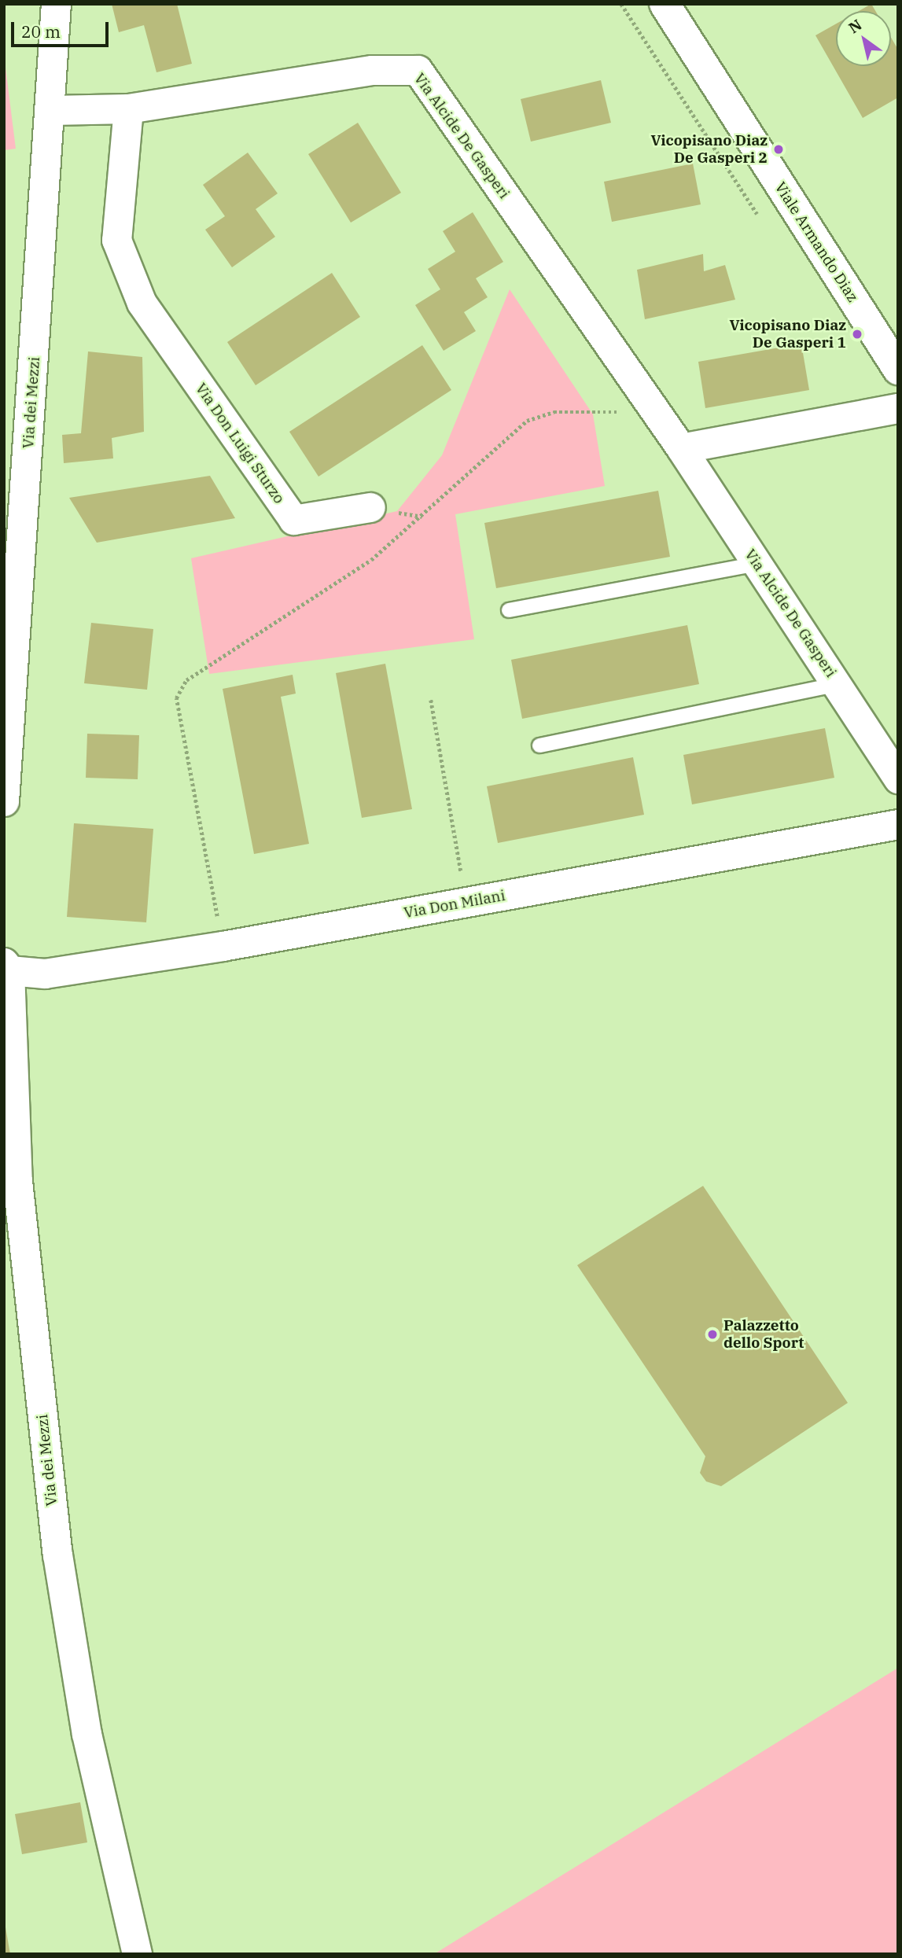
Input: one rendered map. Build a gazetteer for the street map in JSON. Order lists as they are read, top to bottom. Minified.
{"streets":{"street":["Via Alcide De Gasperi","Viale Armando Diaz","Via dei Mezzi","Via Don Luigi Sturzo","Via Don Milani"]},"crossings":[["Via Alcide De Gasperi","Via dei Mezzi"],["Via Alcide De Gasperi","Via Don Luigi Sturzo"],["Via dei Mezzi","Via Don Milani"]],"places":["Vicopisano Diaz De Gasperi 2","Vicopisano Diaz De Gasperi 1","Palazzetto dello Sport"],"scale_bar":"20 m","north":"top left"}
